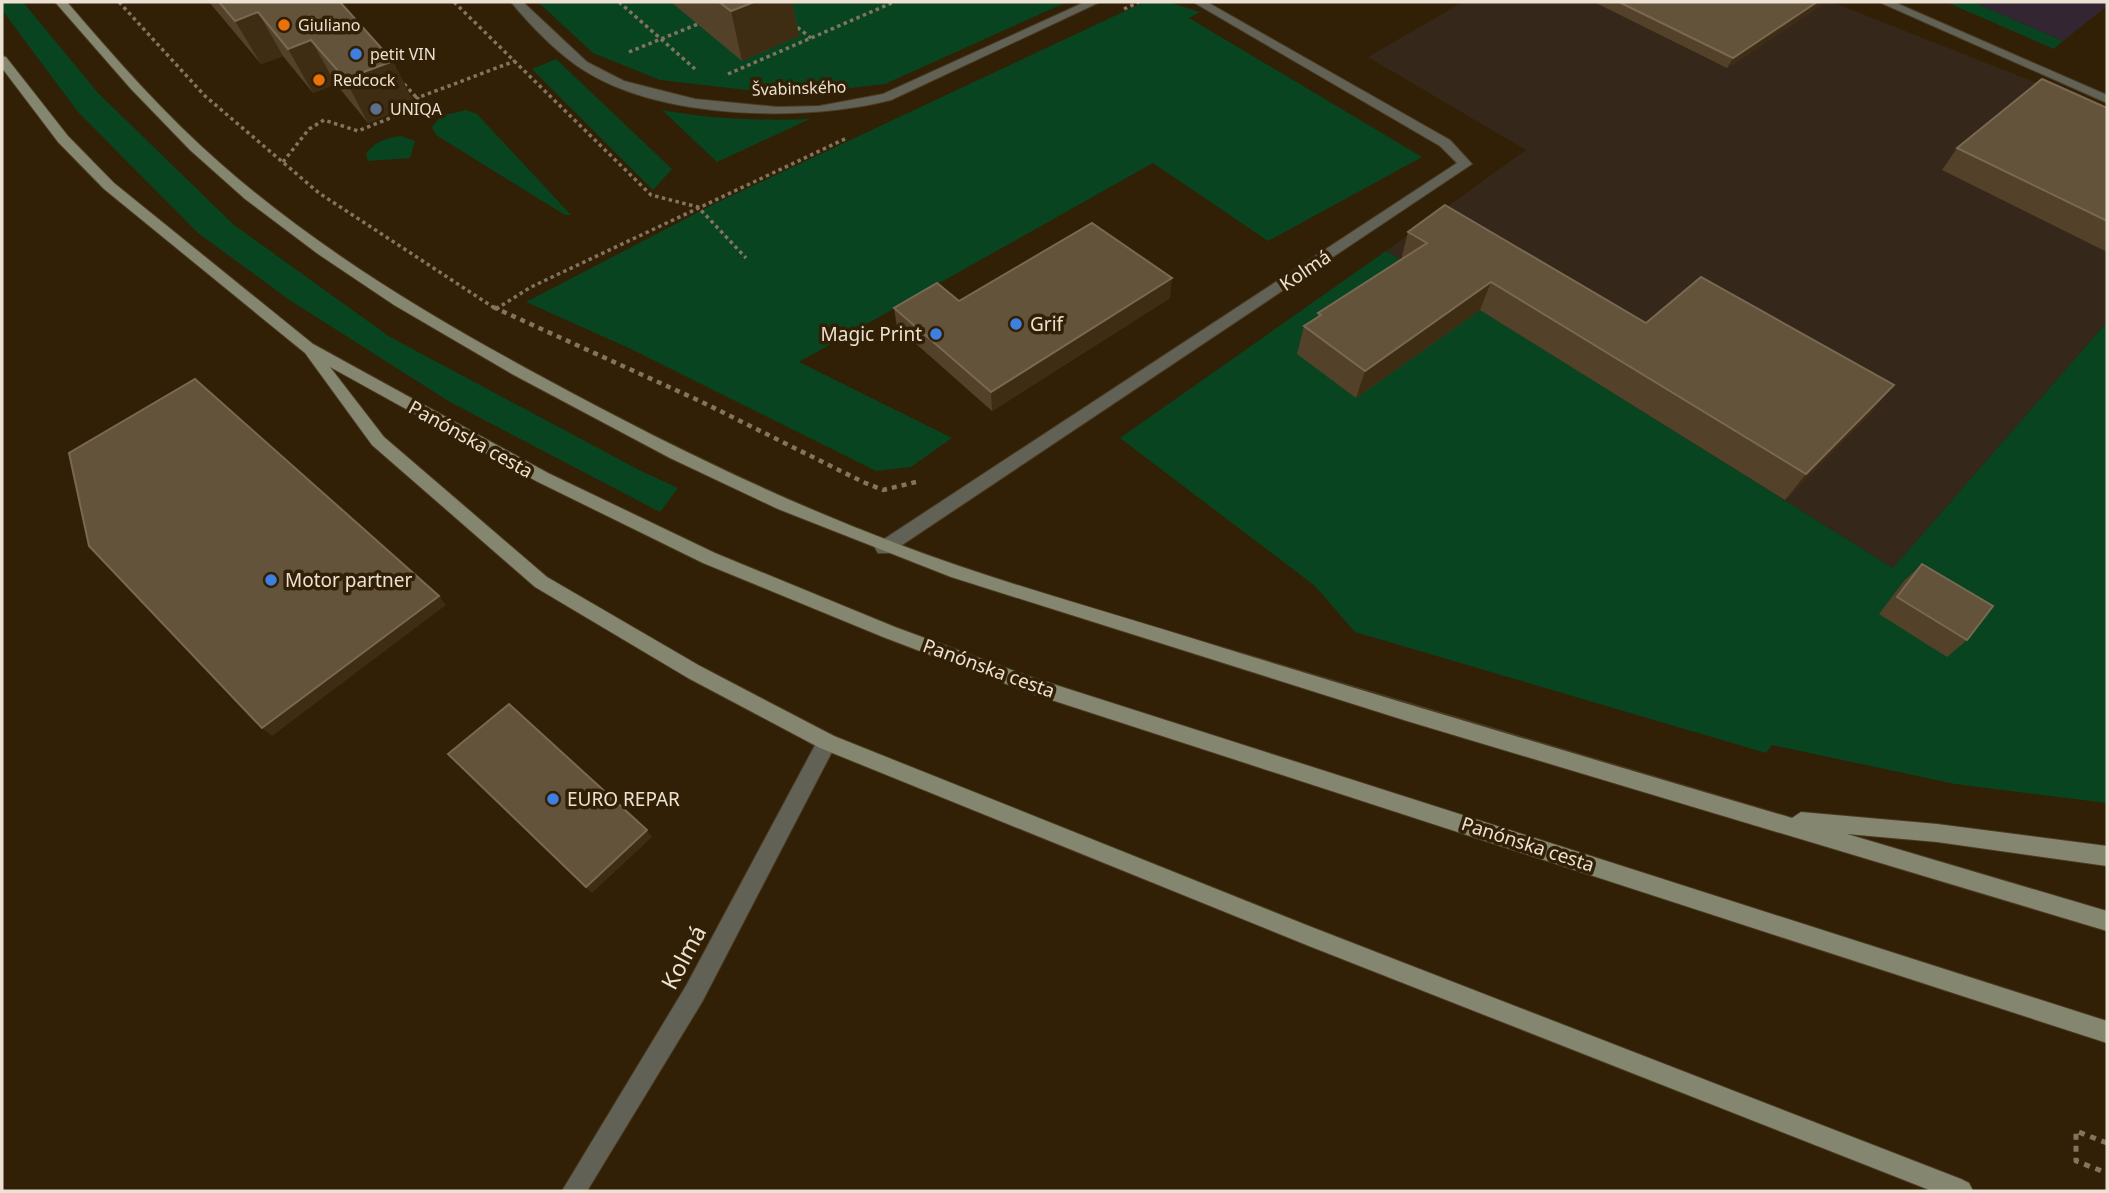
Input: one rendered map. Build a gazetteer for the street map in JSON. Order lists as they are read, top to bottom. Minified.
{"streets":{"main road":["Panónska cesta"],"street":["Švabinského","Kolmá"]},"places":["Giuliano","petit VIN","Redcock","UNIQA","Grif","Magic Print","Motor partner","EURO REPAR"]}
